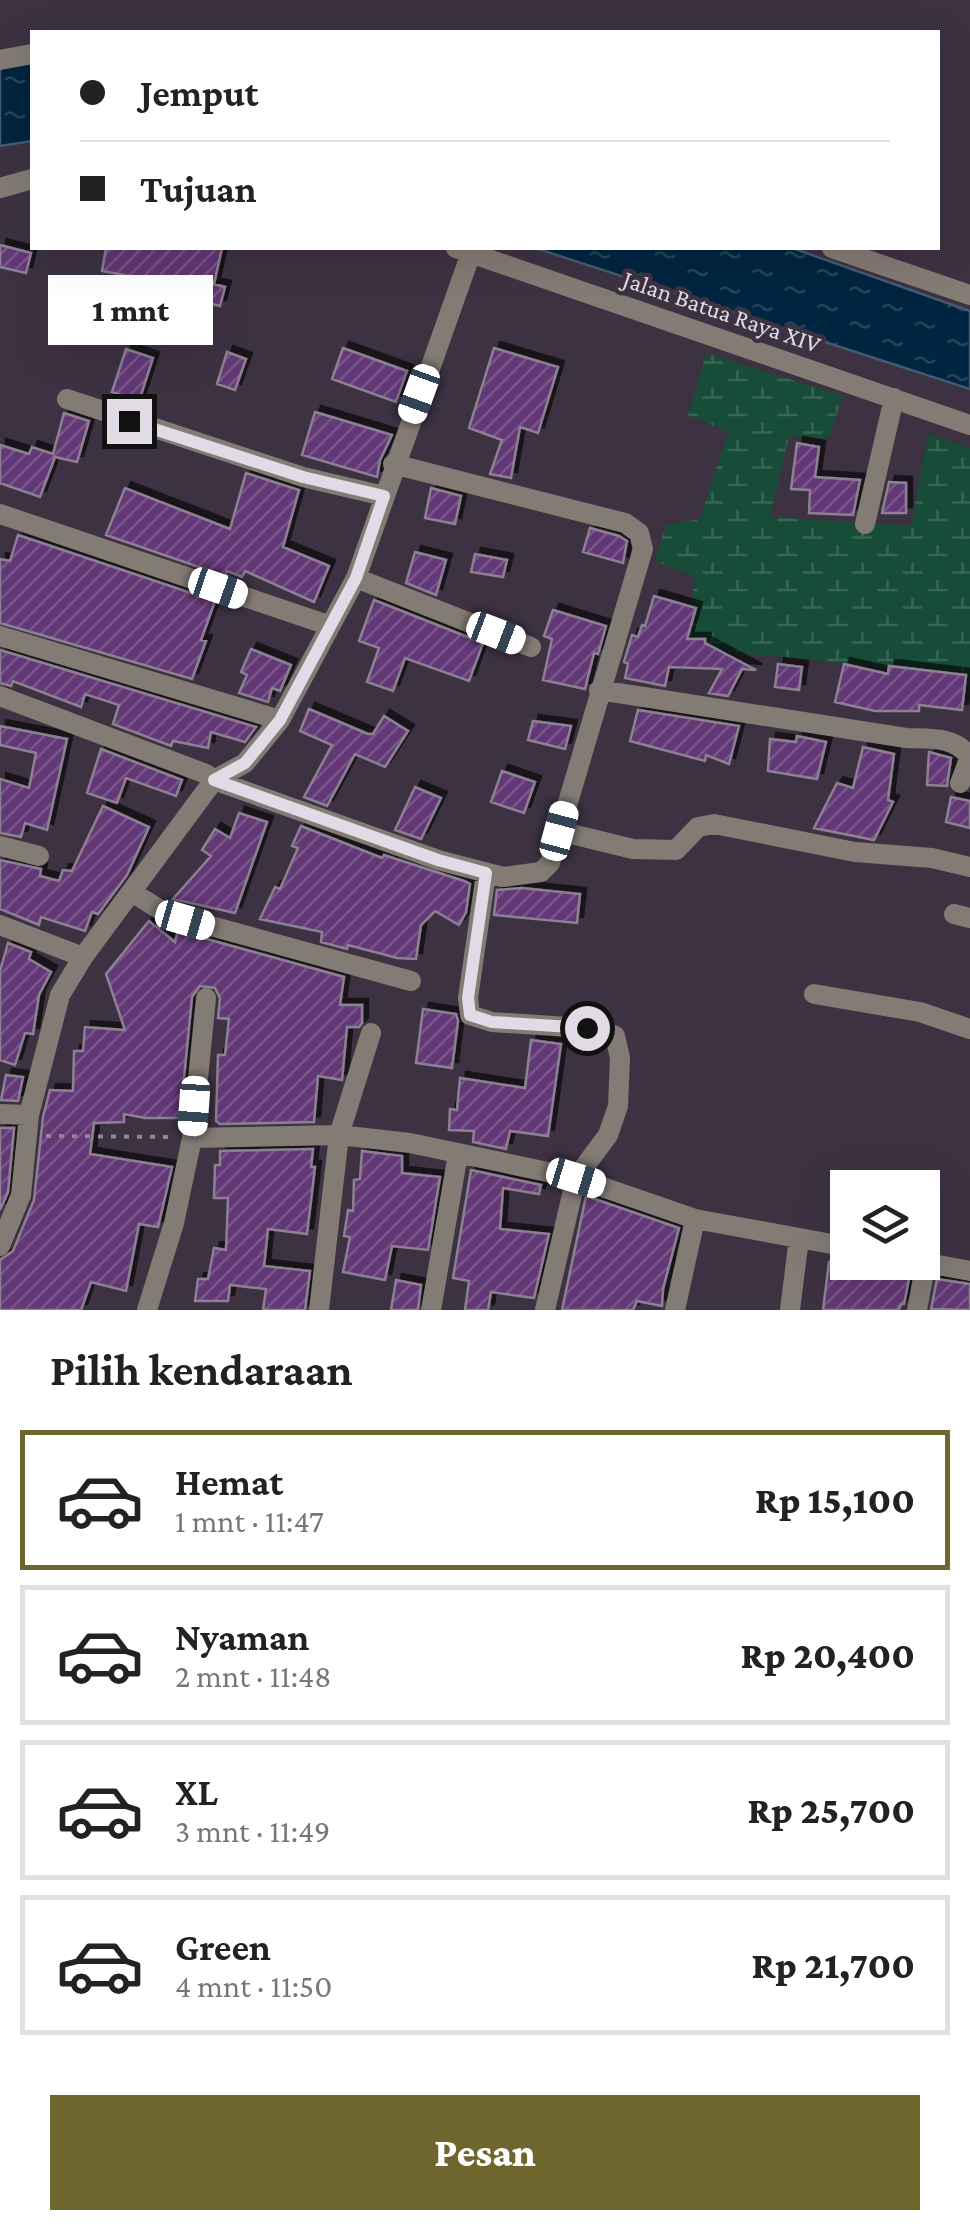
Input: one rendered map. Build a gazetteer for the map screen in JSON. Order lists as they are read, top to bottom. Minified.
{"streets":{"street":["Jalan Batua Raya XIV"]},"page":{"banner":["Jemput","Tujuan"],"bubble":"1 mnt","heading":"Pilih kendaraan","list":[{"name":"Hemat","note":"1 mnt · 11:47","value":"Rp 15,100"},{"name":"Nyaman","note":"2 mnt · 11:48","value":"Rp 20,400"},{"name":"XL","note":"3 mnt · 11:49","value":"Rp 25,700"},{"name":"Green","note":"4 mnt · 11:50","value":"Rp 21,700"}],"buttons":"Pesan"}}
